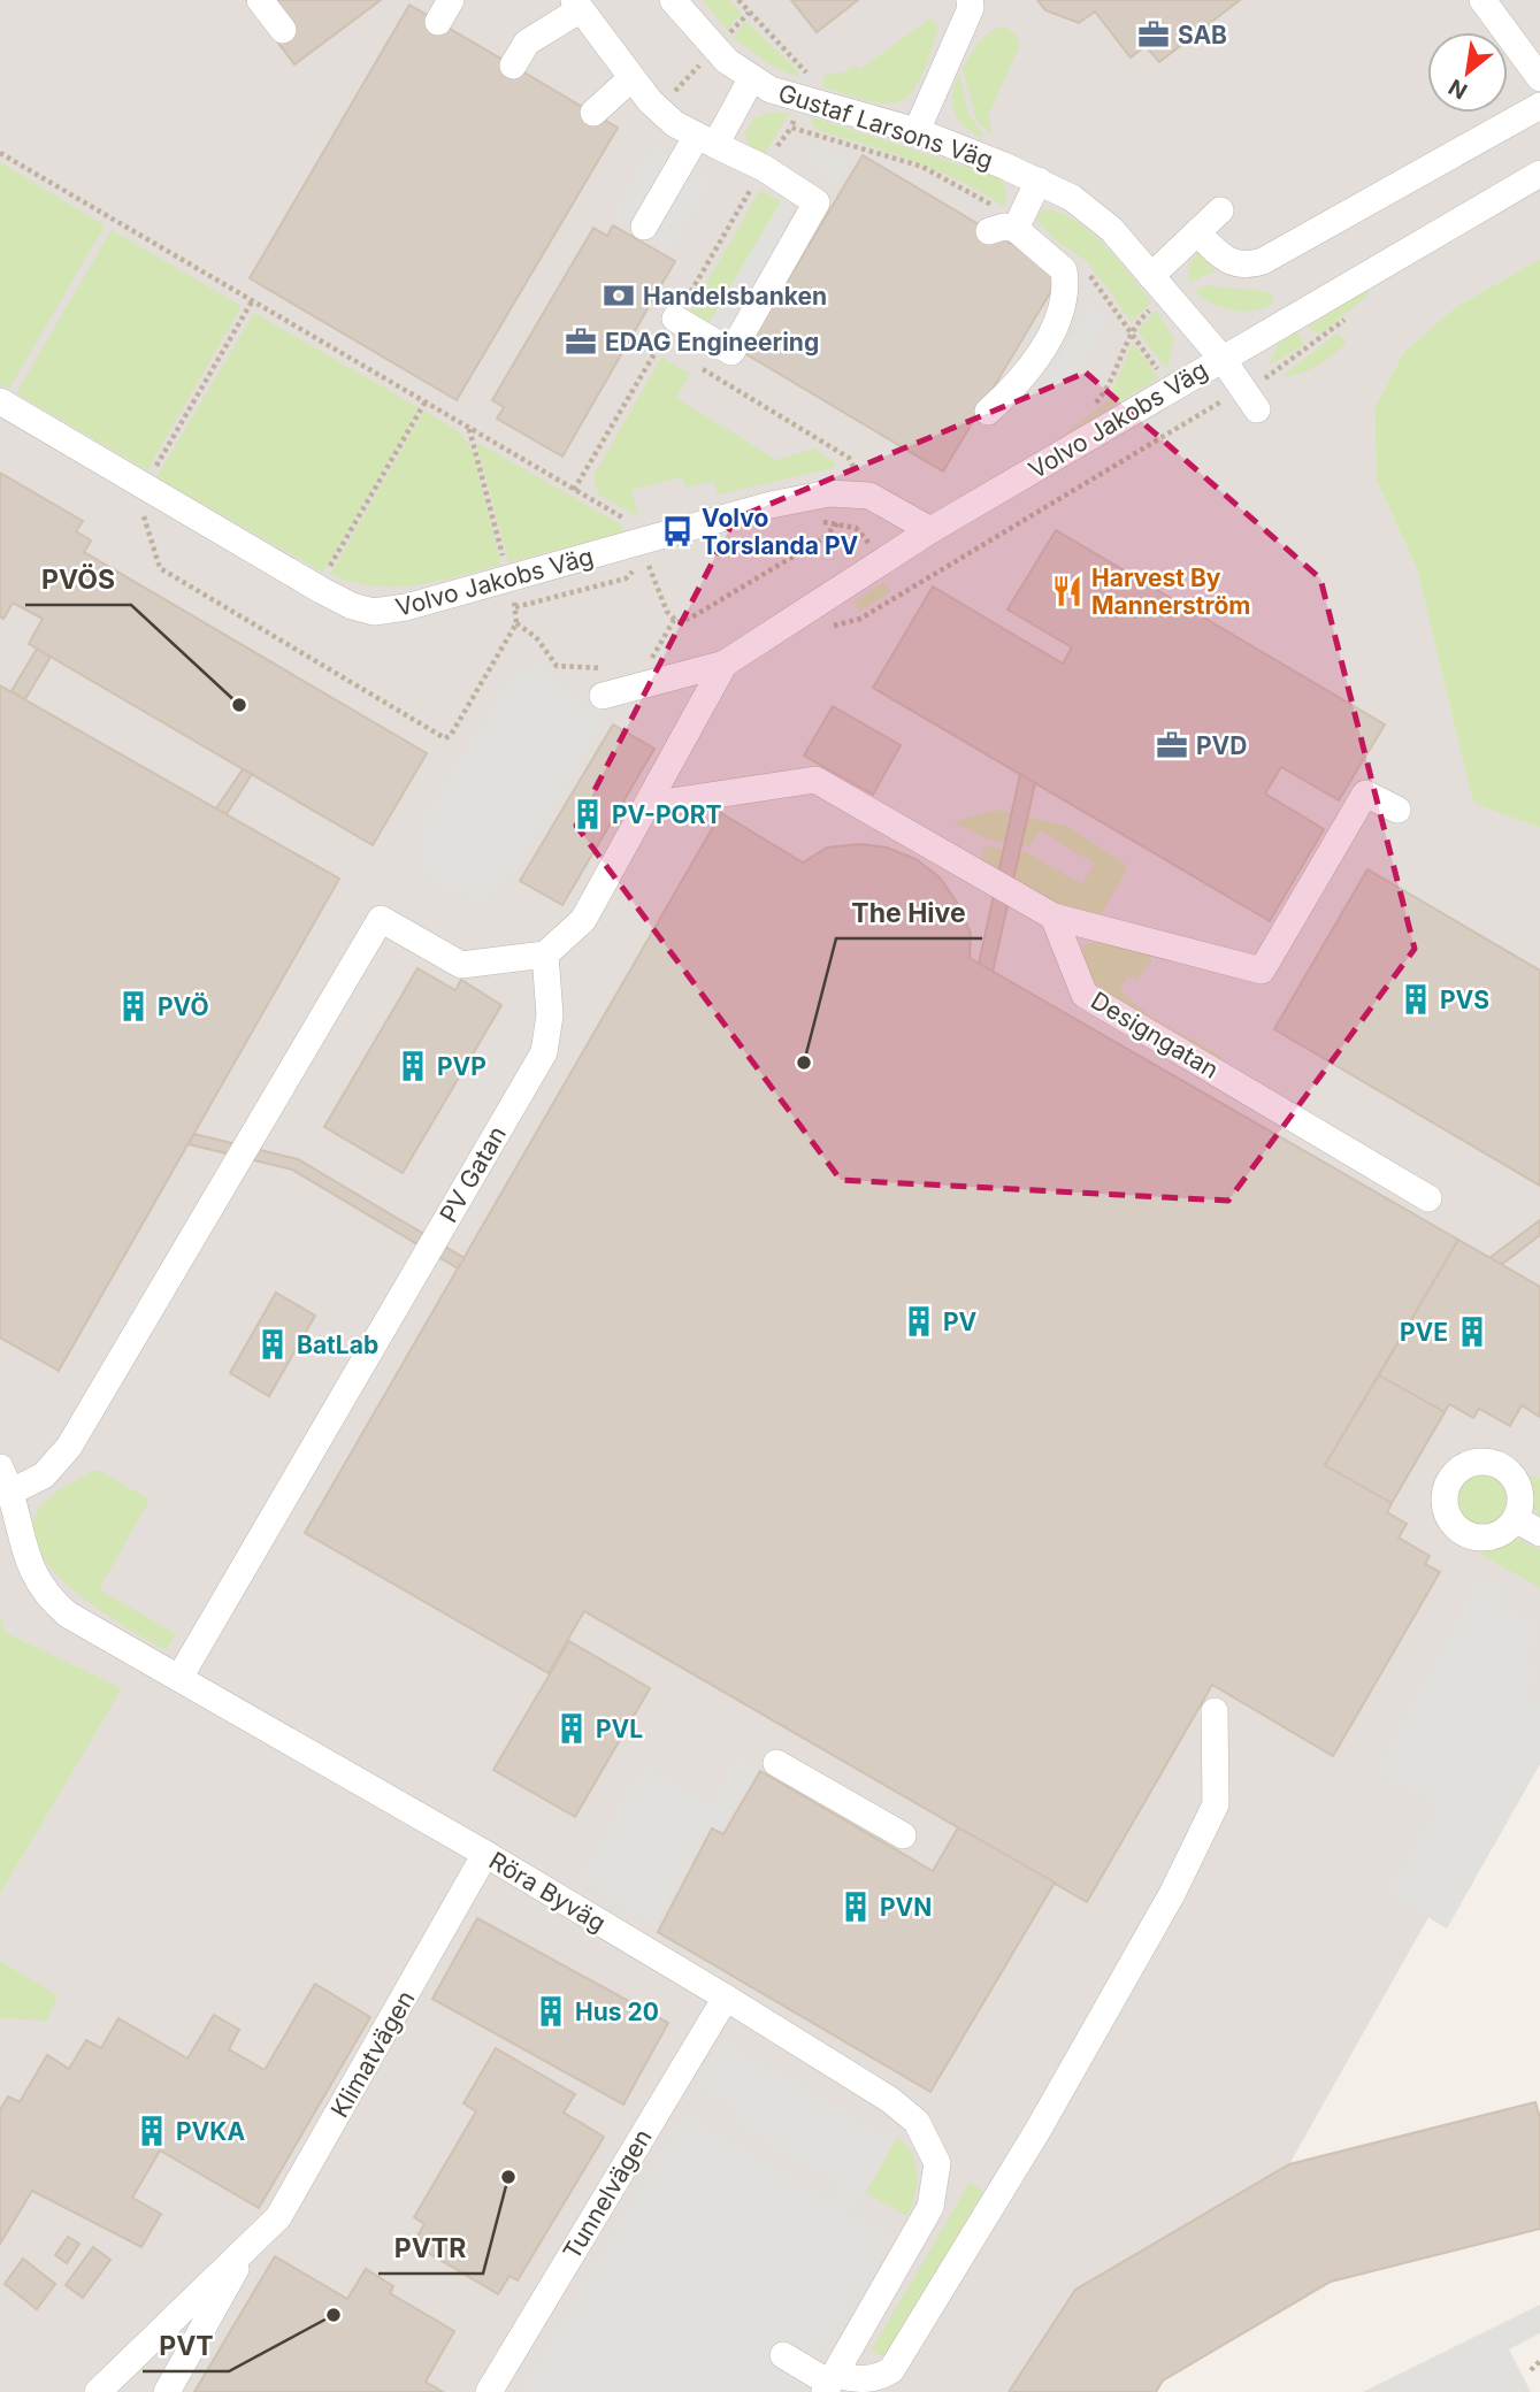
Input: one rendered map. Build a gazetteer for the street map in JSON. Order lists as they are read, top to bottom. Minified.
{"streets":{"street":["Gustaf Larsons Väg","Volvo Jakobs Väg","Designgatan","PV Gatan","Röra Byväg","Klimatvägen","Tunnelvägen"]},"crossings":[["Gustaf Larsons Väg","Volvo Jakobs Väg"],["PV Gatan","Röra Byväg"],["Röra Byväg","Klimatvägen"],["Röra Byväg","Tunnelvägen"]],"places":{"office":["SAB","EDAG Engineering","PVD"],"bank":["Handelsbanken"],"bus stop":["Volvo Torslanda PV"],"restaurant":["Harvest By Mannerström"],"other":["PVÖS","The Hive","PVTR","PVT"],"building":["PV-PORT","PVS","PVÖ","PVP","PV","PVE","BatLab","PVL","PVN","Hus 20","PVKA"]},"north":"bottom left"}
